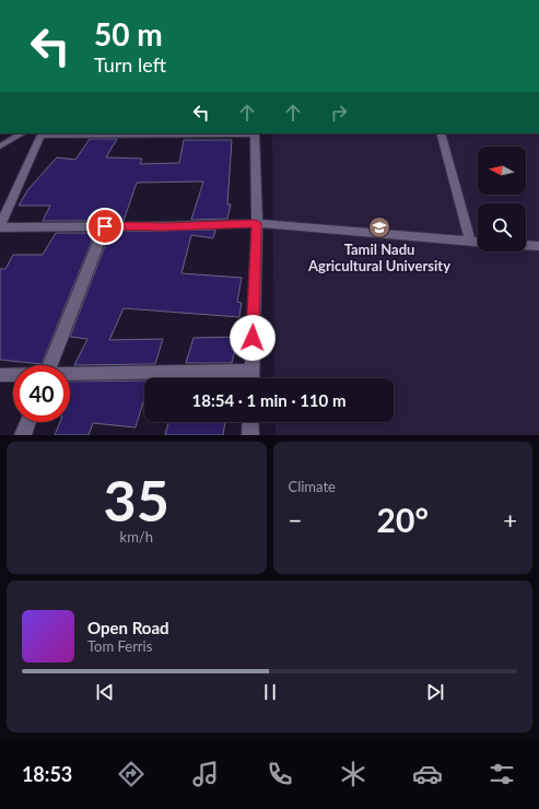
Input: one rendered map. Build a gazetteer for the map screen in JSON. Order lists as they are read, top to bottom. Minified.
{"places":{"school or university":["Tamil Nadu Agricultural University"]},"north":"left","page":{"turn":["50 m","Turn left"],"limit":"40","trip":"18:54 · 1 min · 110 m","tile":[["35","km/h"],"Climate"],"heat":["−","20°","+"],"song":["Open Road","Tom Ferris"],"tabs":"18:53"}}
